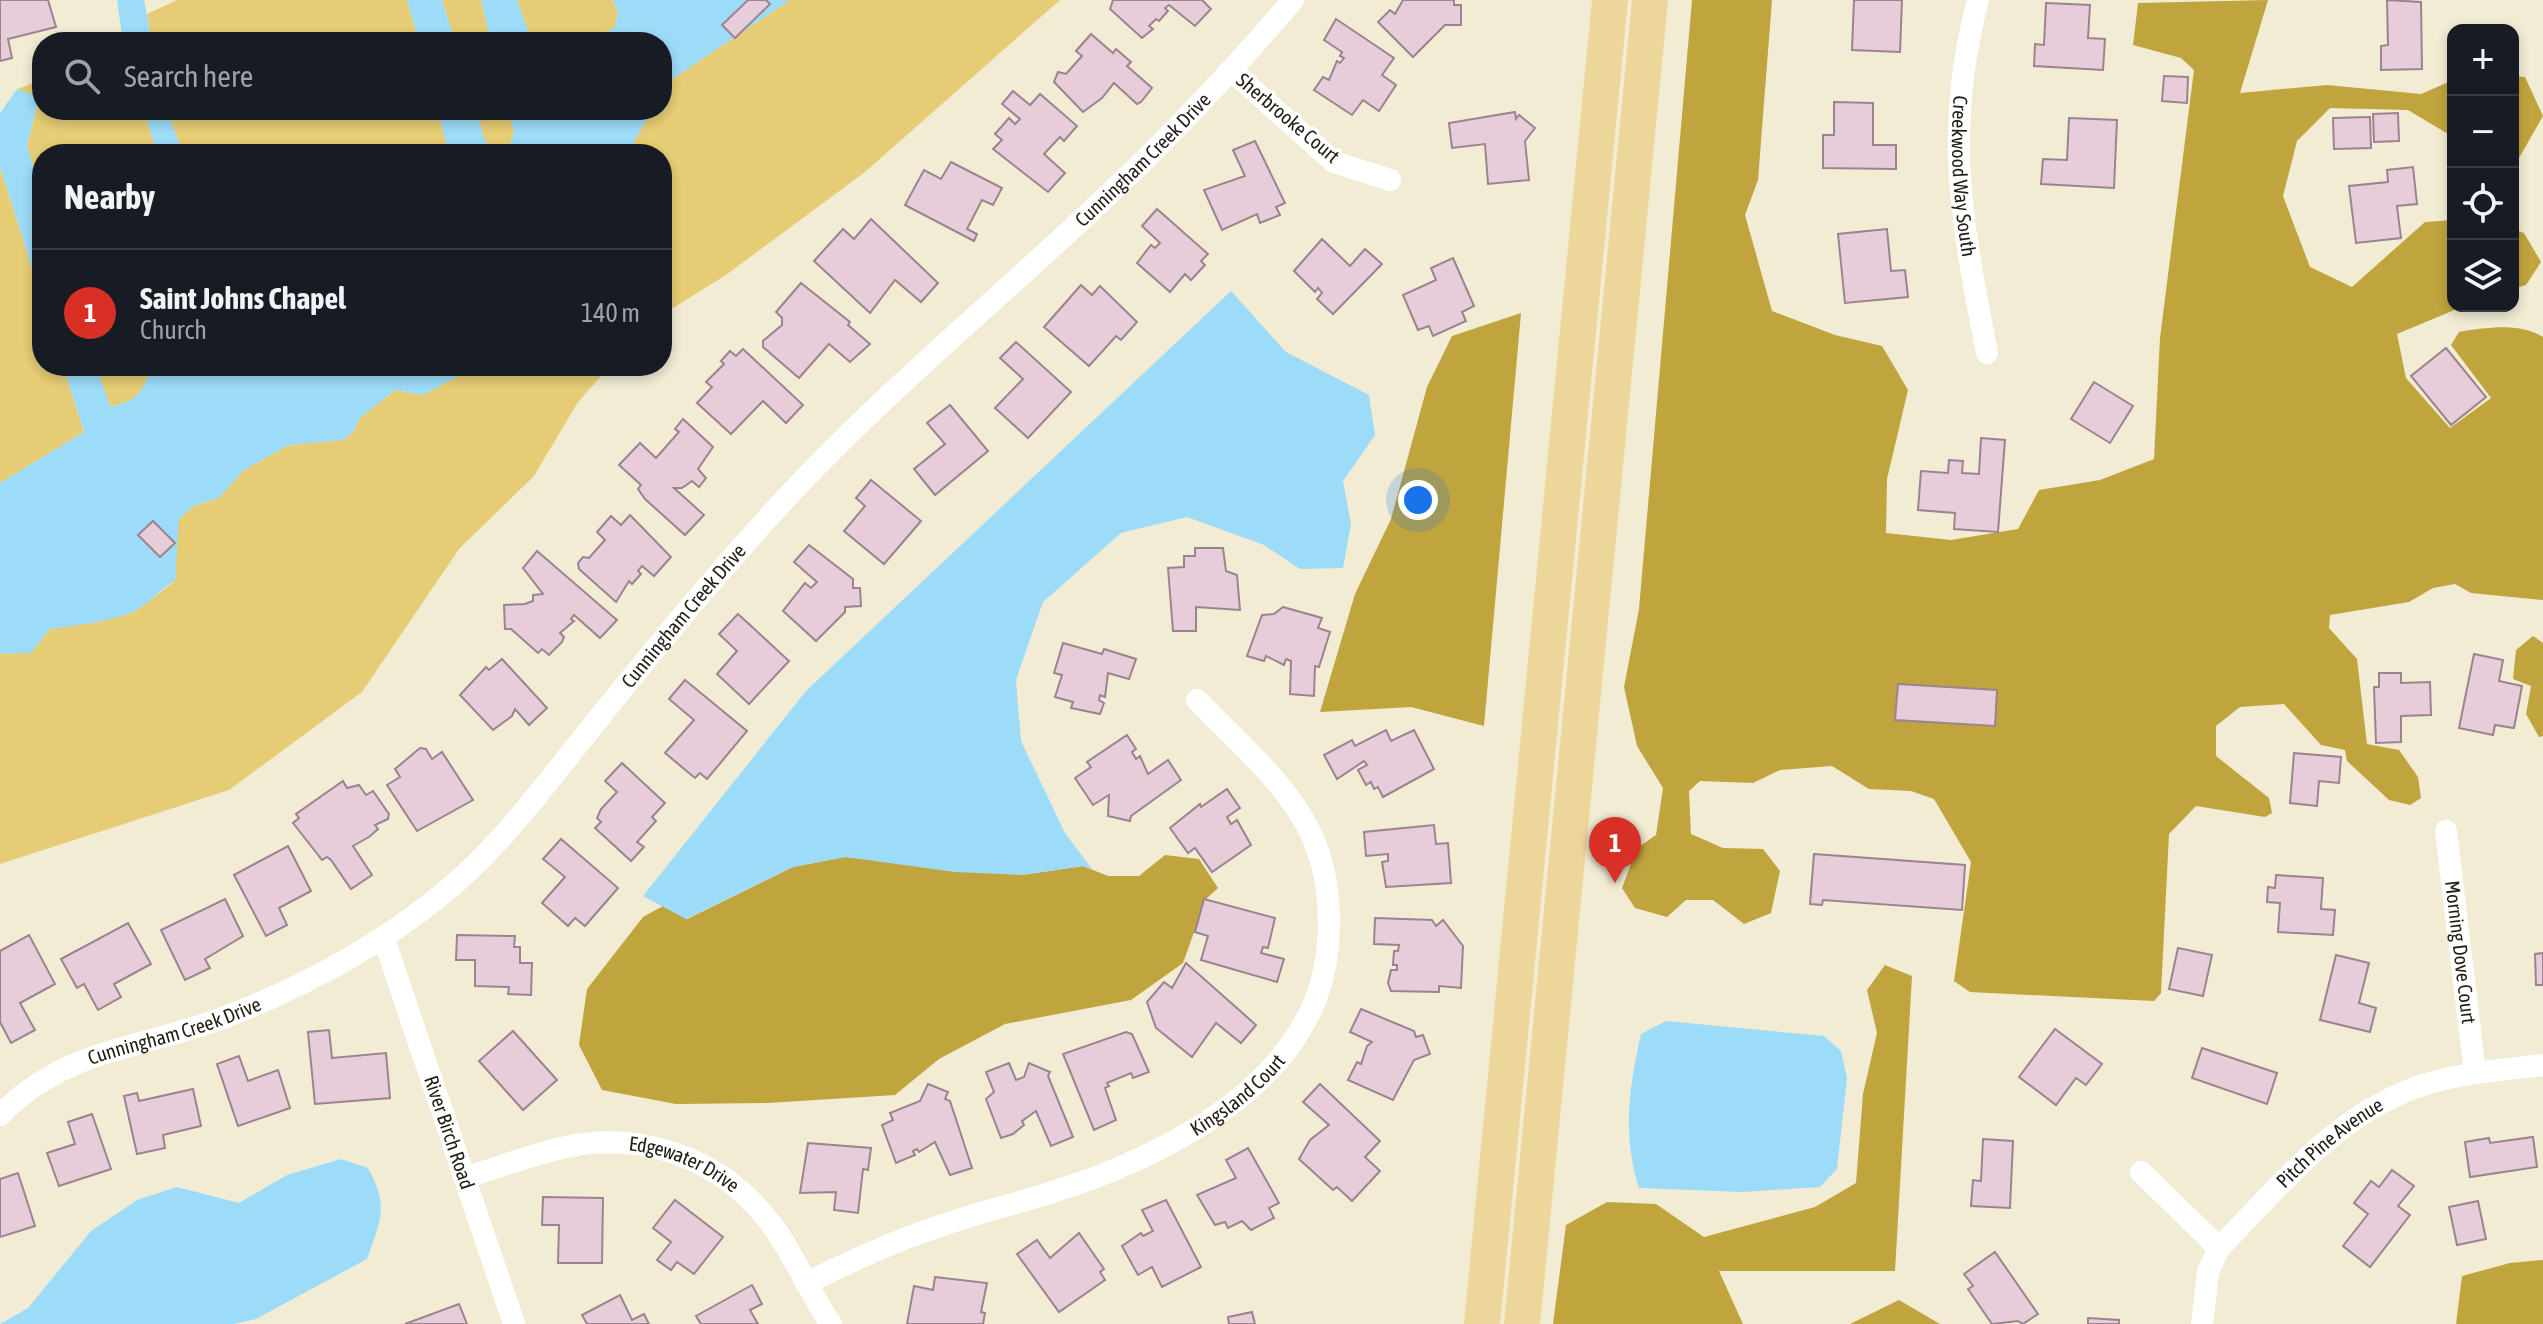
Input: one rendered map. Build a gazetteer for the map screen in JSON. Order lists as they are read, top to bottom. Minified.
{"streets":{"street":["Sherbrooke Court","Cunningham Creek Drive","Creekwood Way South","Morning Dove Court","Kingsland Court","River Birch Road","Pitch Pine Avenue","Edgewater Drive"]},"crossings":[["Sherbrooke Court","Cunningham Creek Drive"],["Cunningham Creek Drive","River Birch Road"],["Morning Dove Court","Pitch Pine Avenue"],["Kingsland Court","Edgewater Drive"],["River Birch Road","Edgewater Drive"]],"page":{"map_buttons":["+","−"],"search":"Search here","heading":"Nearby","list":[{"mark":"1","name":"Saint Johns Chapel","note":"Church","value":"140 m"}],"pins":"1"}}
